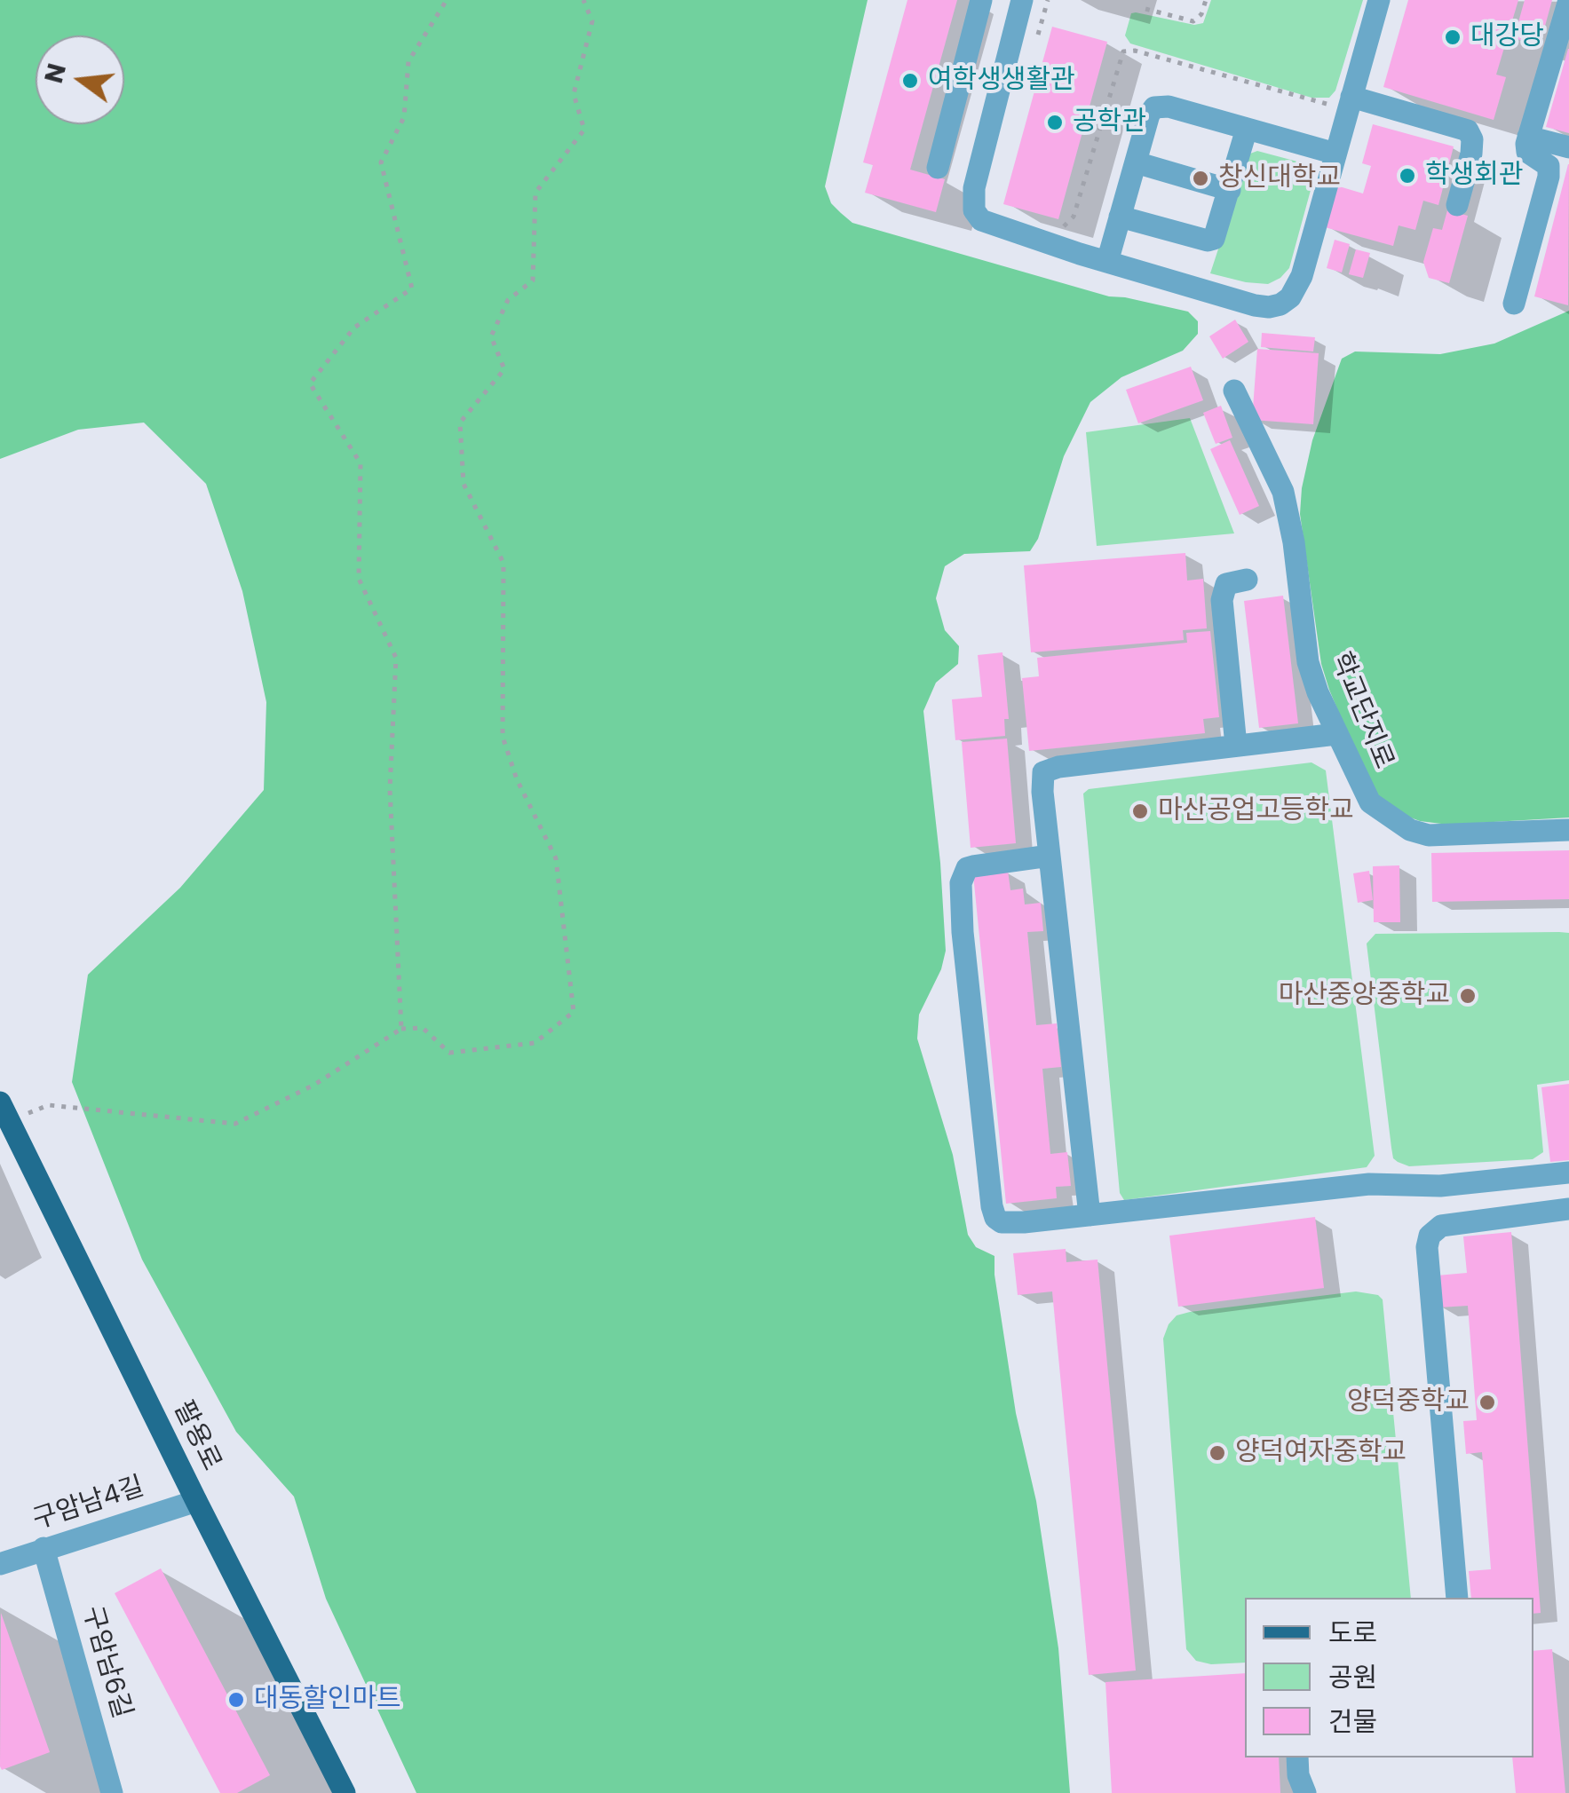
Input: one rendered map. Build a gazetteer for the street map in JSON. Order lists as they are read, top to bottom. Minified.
{"streets":{"main road":["팔용로"],"street":["학교단지로","구암남4길","구암남6길"]},"crossings":[["팔용로","구암남4길"],["구암남4길","구암남6길"]],"places":["대강당","여학생생활관","공학관","학생회관","창신대학교","마산공업고등학교","마산중앙중학교","양덕중학교","양덕여자중학교","대동할인마트"],"legend":["도로","공원","건물"],"north":"left"}
